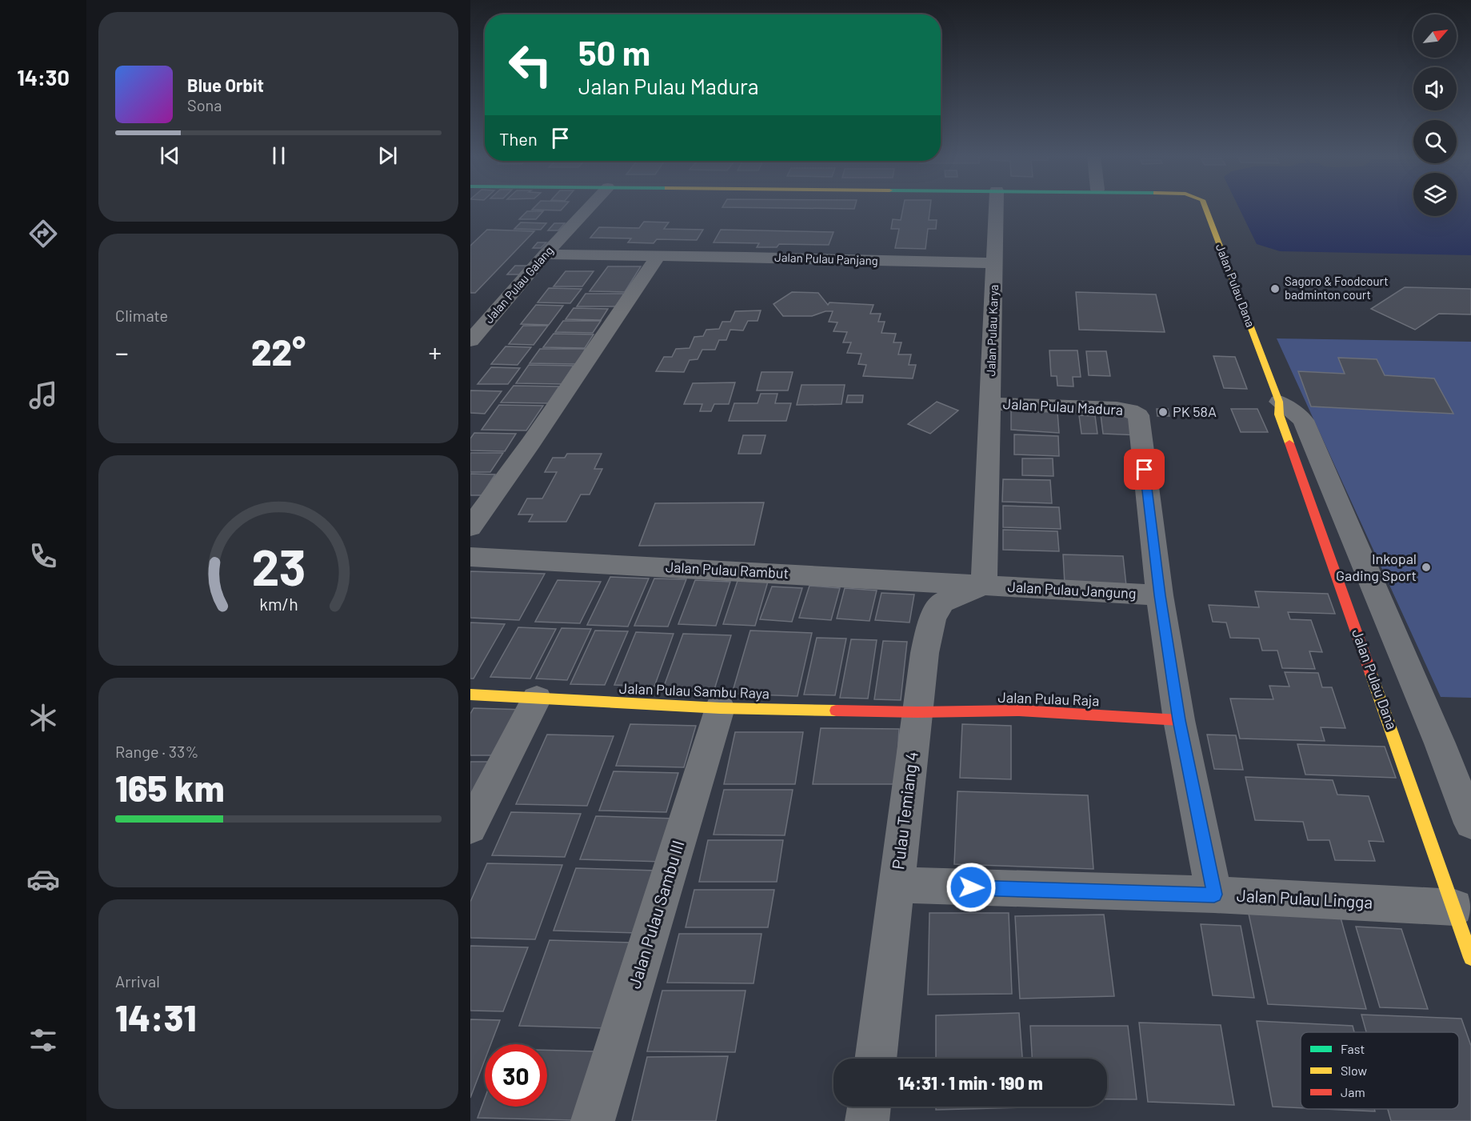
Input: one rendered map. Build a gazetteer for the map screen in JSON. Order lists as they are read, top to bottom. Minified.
{"streets":{"street":["Jalan Pulau Panjang","Jalan Pulau Galang","Jalan Pulau Dana","Jalan Pulau Karya","Jalan Pulau Madura","Jalan Pulau Rambut","Jalan Pulau Jangung","Jalan Pulau Sambu Raya","Jalan Pulau Raja","Pulau Temiang 4","Jalan Pulau Lingga","Jalan Pulau Sambu III"]},"crossings":[["Jalan Pulau Panjang","Jalan Pulau Galang"],["Jalan Pulau Panjang","Jalan Pulau Karya"],["Jalan Pulau Dana","Jalan Pulau Lingga"],["Jalan Pulau Karya","Jalan Pulau Madura"],["Jalan Pulau Karya","Jalan Pulau Rambut"],["Jalan Pulau Karya","Jalan Pulau Jangung"],["Jalan Pulau Karya","Pulau Temiang 4"],["Jalan Pulau Madura","Jalan Pulau Jangung"],["Jalan Pulau Madura","Jalan Pulau Raja"],["Jalan Pulau Madura","Jalan Pulau Lingga"],["Jalan Pulau Rambut","Jalan Pulau Jangung"],["Jalan Pulau Rambut","Pulau Temiang 4"],["Jalan Pulau Jangung","Pulau Temiang 4"],["Jalan Pulau Sambu Raya","Jalan Pulau Raja"],["Jalan Pulau Sambu Raya","Pulau Temiang 4"],["Jalan Pulau Sambu Raya","Jalan Pulau Sambu III"],["Jalan Pulau Raja","Pulau Temiang 4"],["Pulau Temiang 4","Jalan Pulau Lingga"]],"places":["Sagoro & Foodcourt badminton court","PK 58A","Inkopal Gading Sport"],"legend":["Fast","Slow","Jam"],"north":"top right","page":{"tabs":"14:30","turn":["50 m","Jalan Pulau Madura"],"song":["Blue Orbit","Sona"],"then":"Then","tile":["Climate",["Range · 33%","165 km"],["Arrival","14:31"]],"heat":["−","22°","+"],"limit":"30","trip":"14:31 · 1 min · 190 m","gauge":["23","km/h"]}}
